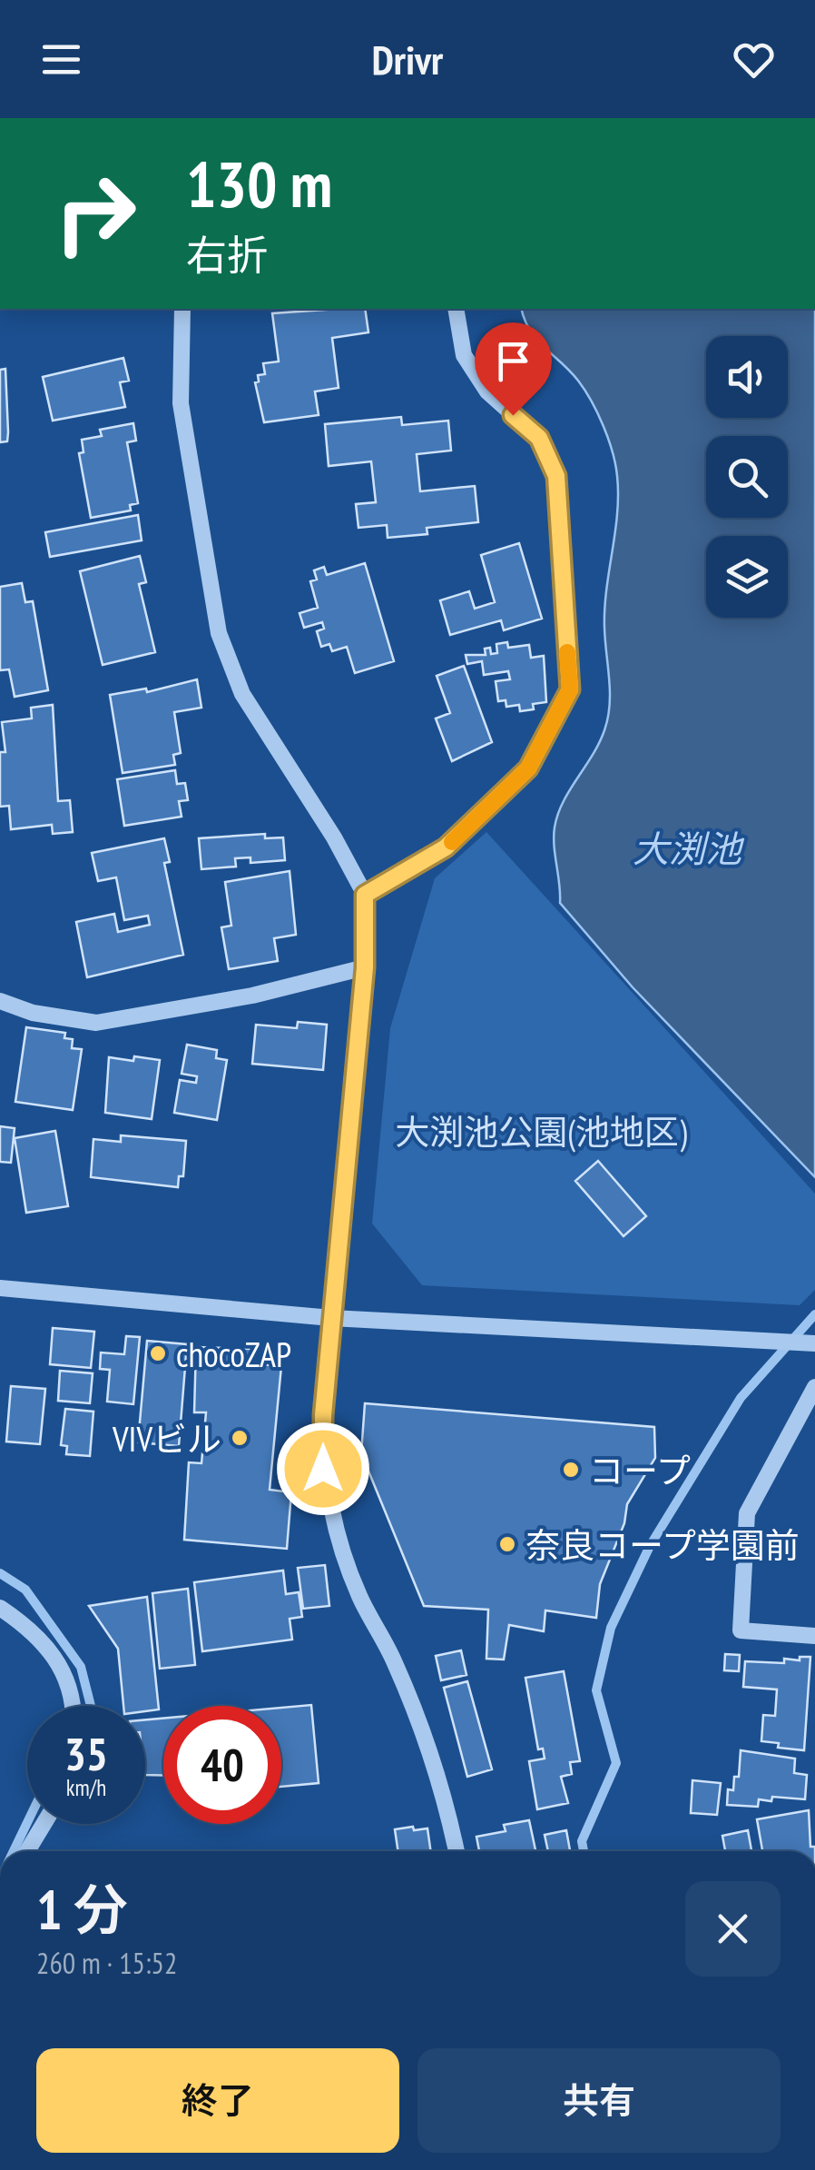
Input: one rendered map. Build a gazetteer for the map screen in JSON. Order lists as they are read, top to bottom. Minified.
{"water":["大渕池"],"parks":["大渕池公園(池地区)"],"places":["chocoZAP","VIVビル","コープ","奈良コープ学園前"],"page":{"header":"Drivr","turn":["130 m","右折"],"speed":"35 km/h","limit":"40","heading":["1 分","260 m · 15:52"],"buttons":["終了","共有"]}}
